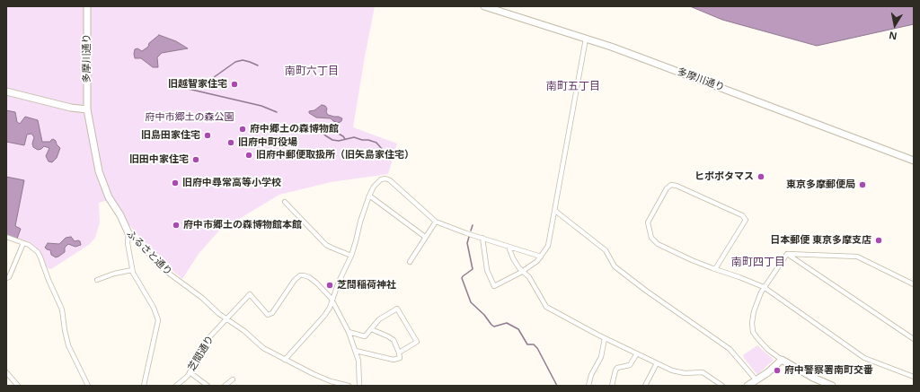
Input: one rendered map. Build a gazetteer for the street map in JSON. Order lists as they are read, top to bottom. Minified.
{"streets":{"street":["多摩川通り","ふるさと通り","芝間通り"]},"crossings":[["多摩川通り","ふるさと通り"],["ふるさと通り","芝間通り"]],"districts":["南町六丁目","南町五丁目","南町四丁目"],"parks":["府中市郷土の森公園"],"places":["旧越智家住宅","府中郷土の森博物館","旧島田家住宅","旧府中町役場","旧府中郵便取扱所（旧矢島家住宅）","旧田中家住宅","ヒポポタマス","旧府中尋常高等小学校","東京多摩郵便局","府中市郷土の森博物館本館","日本郵便 東京多摩支店","芝間稲荷神社","府中警察署南町交番"],"north":"bottom"}
